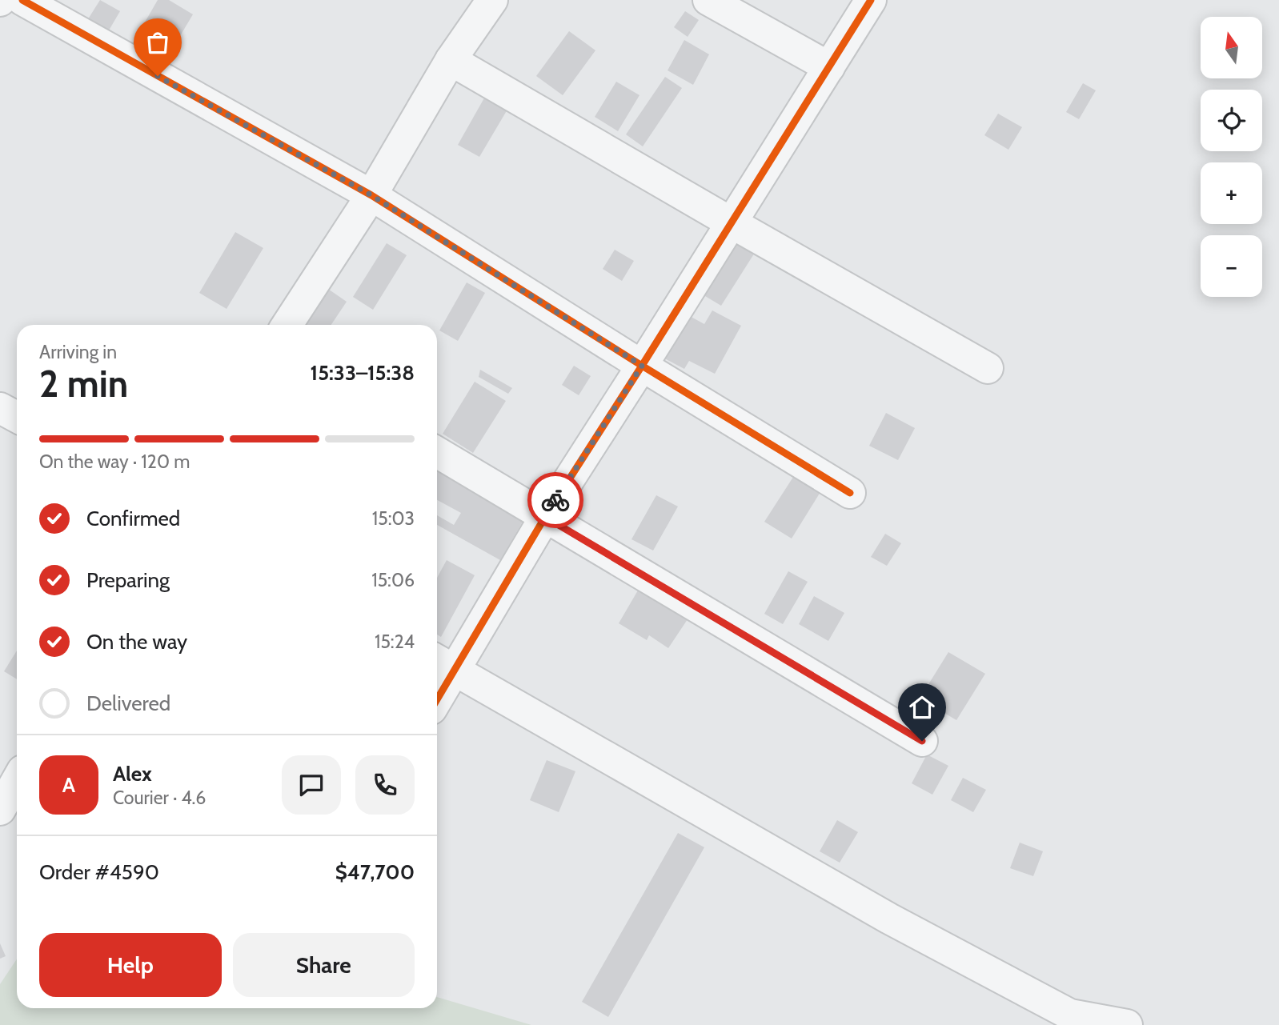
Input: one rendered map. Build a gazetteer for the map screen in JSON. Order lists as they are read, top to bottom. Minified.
{"north":"top","page":{"map_buttons":["+","−"],"heading":["2 min","Arriving in","15:33–15:38"],"panel":["Alex","Courier · 4.6","Order #4590","$47,700"],"bar":"On the way · 120 m","list":[["Confirmed","15:03"],["Preparing","15:06"],["On the way","15:24"],"Delivered"],"round":"A","buttons":["Help","Share"]}}
